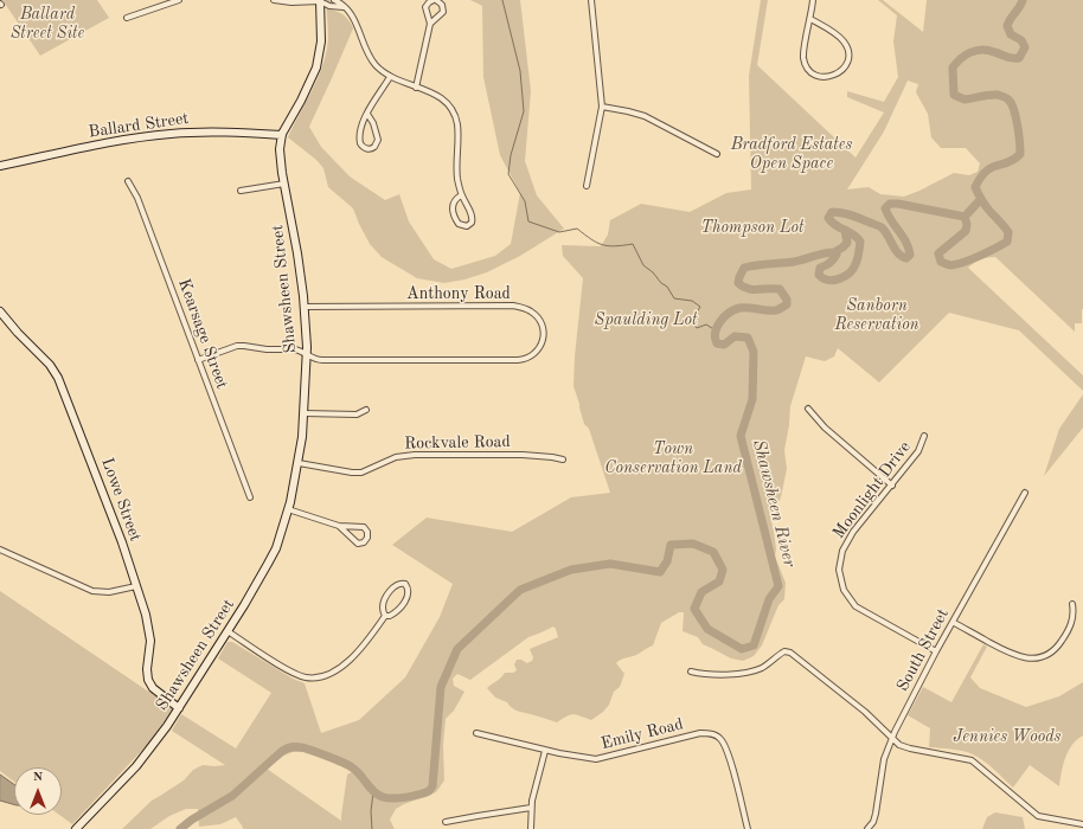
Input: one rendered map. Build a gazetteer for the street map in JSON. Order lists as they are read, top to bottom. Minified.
{"streets":{"main road":["Ballard Street","Shawsheen Street","Lowe Street"],"street":["Anthony Road","Kearsage Street","Rockvale Road","Moonlight Drive","South Street","Emily Road"]},"crossings":[["Ballard Street","Shawsheen Street"],["Shawsheen Street","Anthony Road"],["Shawsheen Street","Rockvale Road"],["Shawsheen Street","Lowe Street"],["Anthony Road","Kearsage Street"],["Moonlight Drive","South Street"]],"water":["Shawsheen River"],"parks":["Ballard Street Site","Bradford Estates Open Space","Thompson Lot","Sanborn Reservation","Spaulding Lot","Town Conservation Land","Jennies Woods"],"north":"top"}
